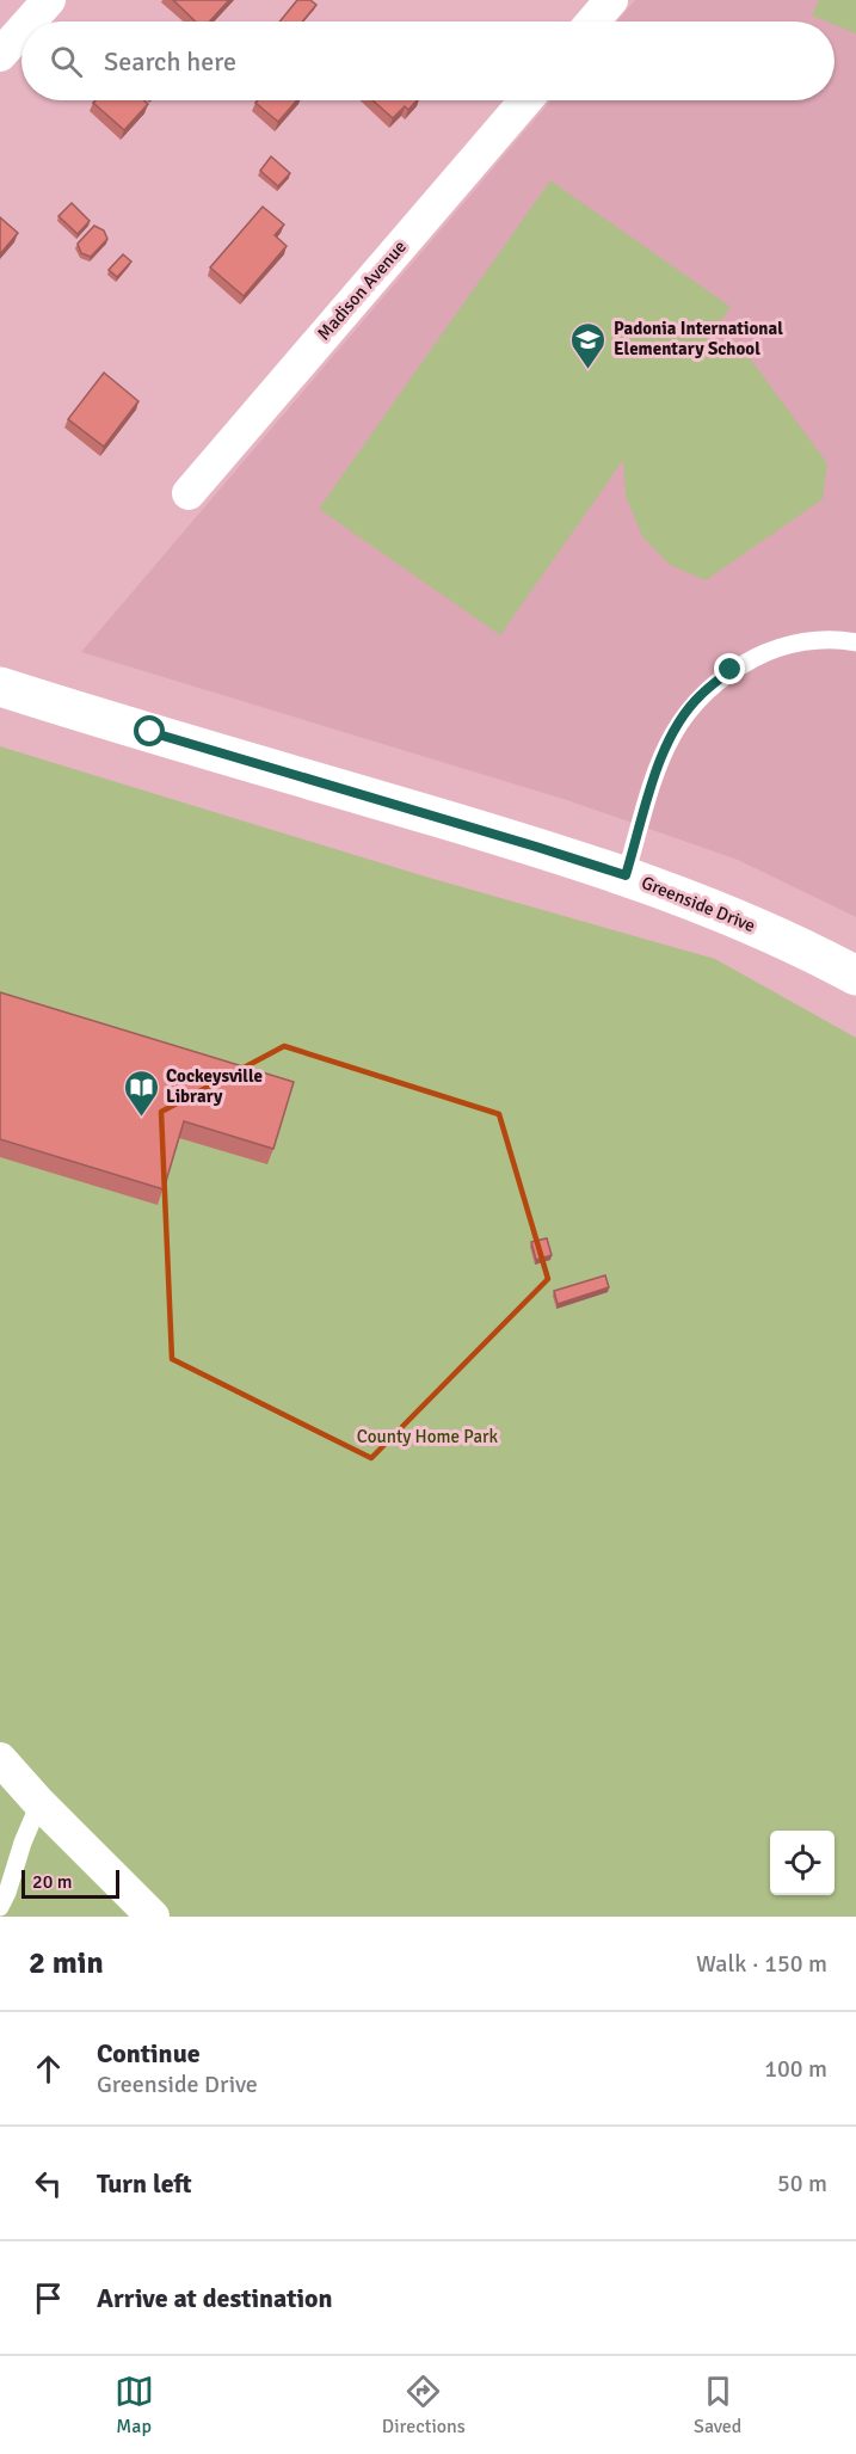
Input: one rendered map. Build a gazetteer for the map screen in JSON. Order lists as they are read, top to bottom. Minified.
{"streets":{"street":["Madison Avenue","Greenside Drive"]},"parks":["County Home Park"],"places":{"school or university":["Padonia International Elementary School"],"library":["Cockeysville Library"]},"scale_bar":"20 m","page":{"search":"Search here","scale":"20 m","heading":["2 min","Walk · 150 m"],"list":[["Continue","Greenside Drive","100 m"],["Turn left","50 m"],"Arrive at destination"],"nav":["Map","Directions","Saved"]}}
